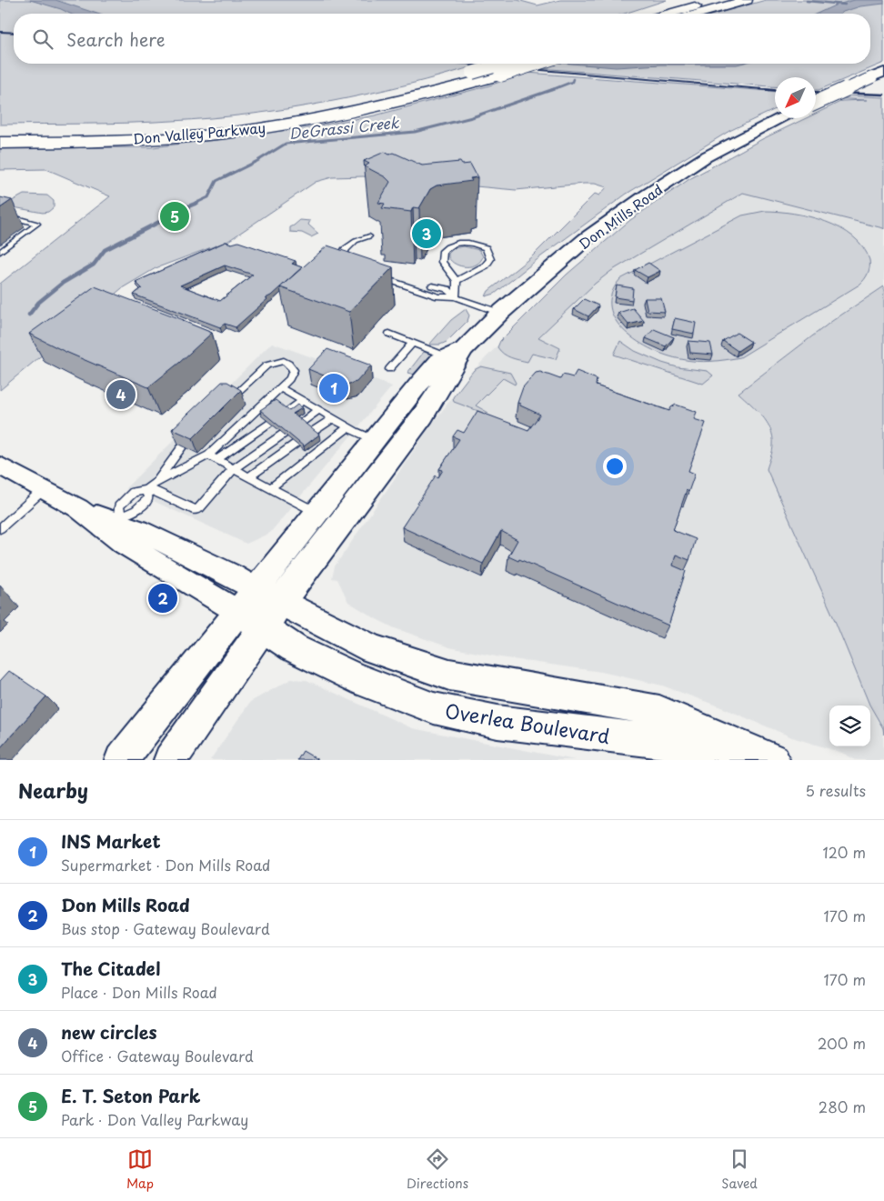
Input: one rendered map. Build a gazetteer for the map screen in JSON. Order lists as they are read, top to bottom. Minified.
{"streets":{"highway":["Don Valley Parkway"],"main road":["Don Mills Road","Overlea Boulevard"]},"crossings":[["Don Mills Road","Overlea Boulevard"]],"water":["DeGrassi Creek"],"north":"bottom left","page":{"search":"Search here","pins":["5","3","1","4","2"],"heading":["Nearby","5 results"],"list":[{"mark":"1","name":"INS Market","note":"Supermarket · Don Mills Road","value":"120 m"},{"mark":"2","name":"Don Mills Road","note":"Bus stop · Gateway Boulevard","value":"170 m"},{"mark":"3","name":"The Citadel","note":"Place · Don Mills Road","value":"170 m"},{"mark":"4","name":"new circles","note":"Office · Gateway Boulevard","value":"200 m"},{"mark":"5","name":"E. T. Seton Park","note":"Park · Don Valley Parkway","value":"280 m"}],"nav":["Map","Directions","Saved"]}}
